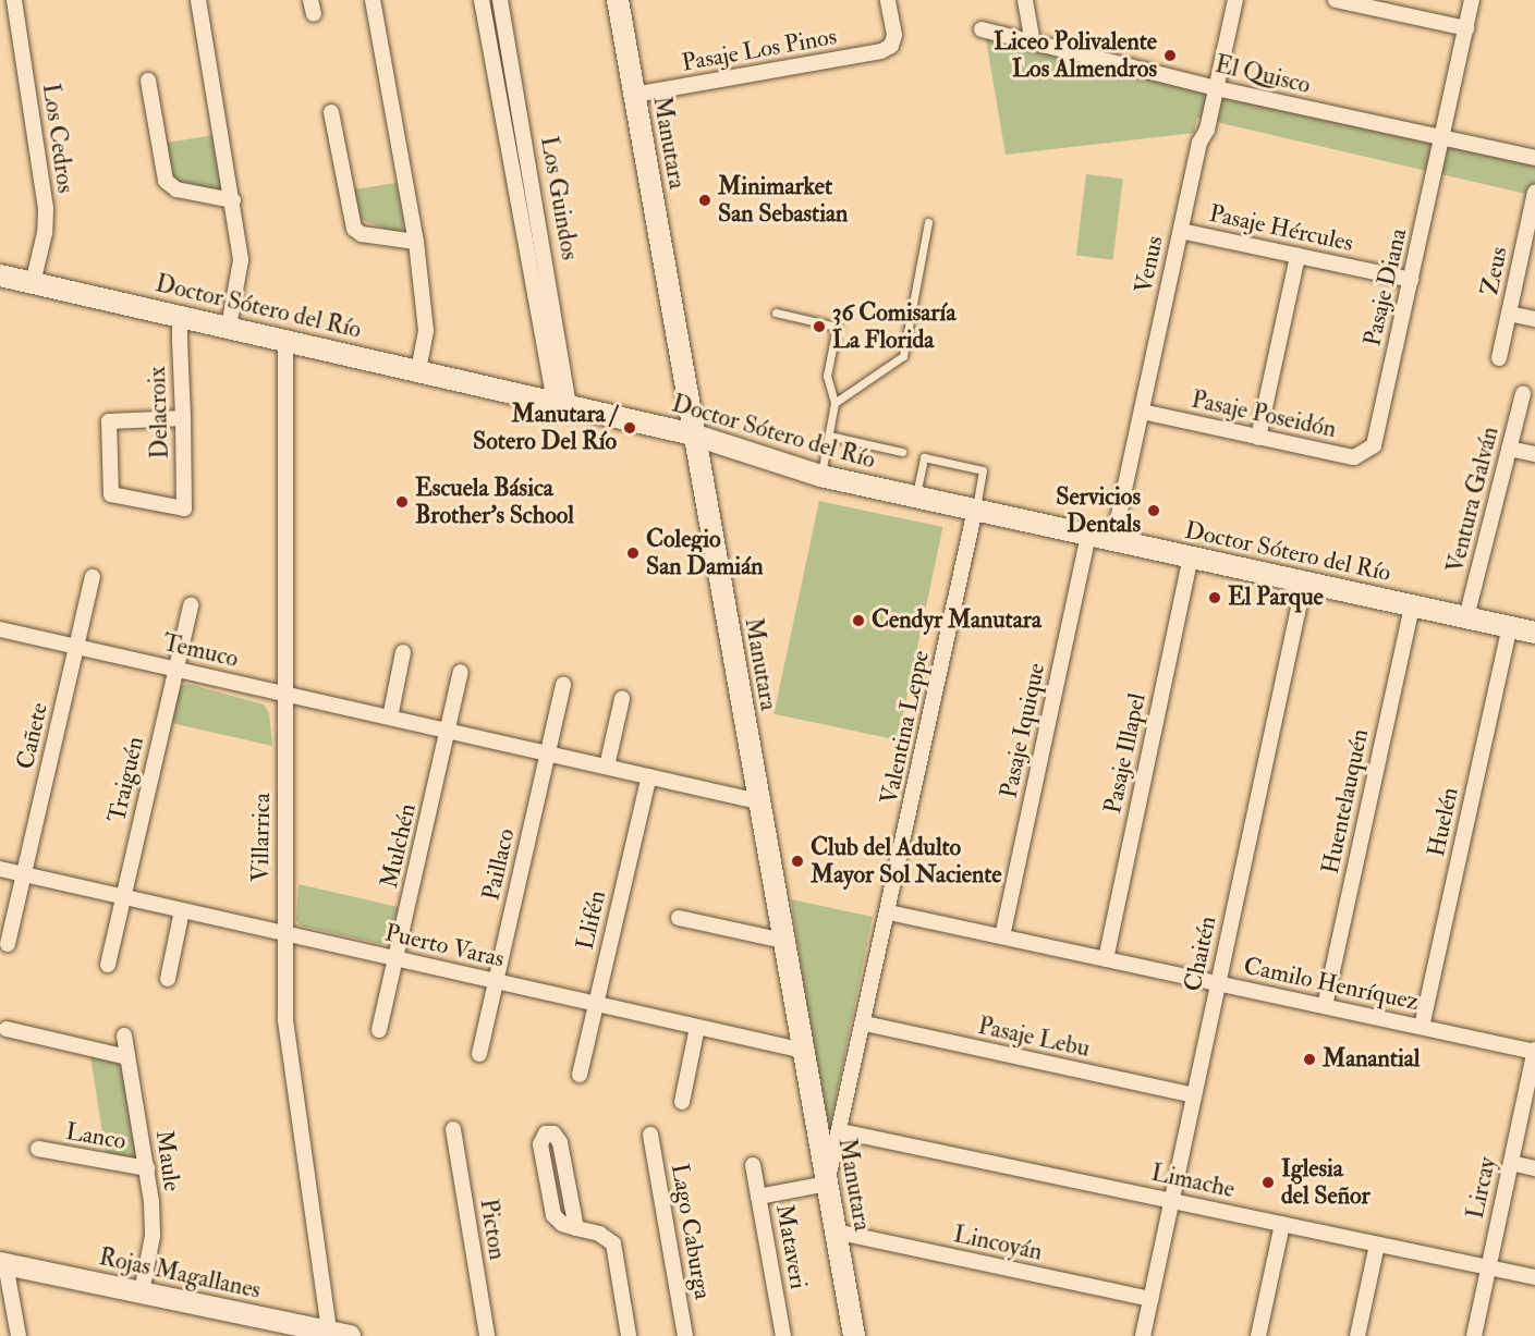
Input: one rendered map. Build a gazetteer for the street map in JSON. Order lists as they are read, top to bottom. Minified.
{"streets":{"main road":["Manutara","Doctor Sótero del Río","Rojas Magallanes"],"street":["Pasaje Los Pinos","El Quisco","Los Cedros","Los Guindos","Pasaje Hércules","Venus","Zeus","Pasaje Diana","Delacroix","Pasaje Poseidón","Ventura Galván","Temuco","Valentina Leppe","Pasaje Iquique","Cañete","Pasaje Illapel","Traiguén","Huentelauquén","Huelén","Villarrica","Mulchén","Paillaco","Llifén","Puerto Varas","Chaitén","Camilo Henríquez","Pasaje Lebu","Lanco","Maule","Limache","Lircay","Picton","Lago Caburga","Lincoyán","Mataveri"]},"crossings":[["Pasaje Los Pinos","Manutara"],["El Quisco","Venus"],["El Quisco","Pasaje Diana"],["Los Cedros","Doctor Sótero del Río"],["Manutara","Doctor Sótero del Río"],["Manutara","Temuco"],["Manutara","Valentina Leppe"],["Manutara","Puerto Varas"],["Manutara","Lincoyán"],["Los Guindos","Doctor Sótero del Río"],["Pasaje Hércules","Venus"],["Pasaje Hércules","Pasaje Diana"],["Venus","Doctor Sótero del Río"],["Venus","Pasaje Poseidón"],["Pasaje Diana","Pasaje Poseidón"],["Doctor Sótero del Río","Delacroix"],["Doctor Sótero del Río","Ventura Galván"],["Doctor Sótero del Río","Valentina Leppe"],["Doctor Sótero del Río","Pasaje Iquique"],["Doctor Sótero del Río","Pasaje Illapel"],["Doctor Sótero del Río","Huentelauquén"],["Doctor Sótero del Río","Huelén"],["Doctor Sótero del Río","Villarrica"],["Doctor Sótero del Río","Chaitén"],["Temuco","Cañete"],["Temuco","Traiguén"],["Temuco","Villarrica"],["Temuco","Mulchén"],["Temuco","Paillaco"],["Temuco","Llifén"],["Valentina Leppe","Camilo Henríquez"],["Valentina Leppe","Pasaje Lebu"],["Valentina Leppe","Limache"],["Pasaje Iquique","Camilo Henríquez"],["Cañete","Puerto Varas"],["Pasaje Illapel","Camilo Henríquez"],["Traiguén","Puerto Varas"],["Huentelauquén","Camilo Henríquez"],["Huelén","Camilo Henríquez"],["Villarrica","Puerto Varas"],["Villarrica","Rojas Magallanes"],["Mulchén","Puerto Varas"],["Paillaco","Puerto Varas"],["Llifén","Puerto Varas"],["Chaitén","Camilo Henríquez"],["Chaitén","Pasaje Lebu"],["Chaitén","Limache"],["Chaitén","Lincoyán"],["Camilo Henríquez","Lircay"],["Lanco","Maule"],["Maule","Rojas Magallanes"],["Limache","Lircay"]],"places":["Liceo Polivalente Los Almendros","Minimarket San Sebastian","36 Comisaría La Florida","Manutara / Sotero Del Río","Escuela Básica Brother's School","Servicios Dentals","Colegio San Damián","El Parque","Cendyr Manutara","Club del Adulto Mayor Sol Naciente","Manantial","Iglesia del Señor"]}
